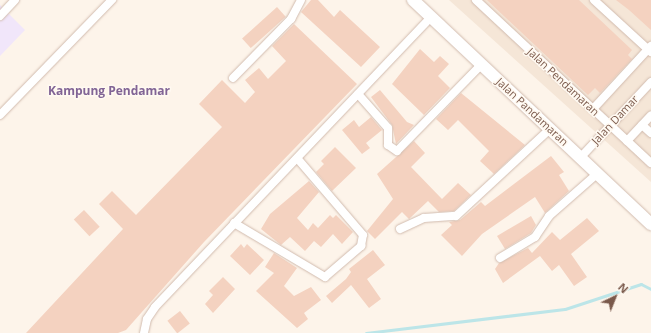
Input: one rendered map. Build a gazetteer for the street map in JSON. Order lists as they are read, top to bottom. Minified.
{"streets":{"main road":["Jalan Pandamaran"],"street":["Jalan Pendamaran","Jalan Damar"]},"crossings":[["Jalan Pendamaran","Jalan Damar"],["Jalan Pandamaran","Jalan Damar"]],"districts":["Kampung Pendamar"],"north":"top right"}
